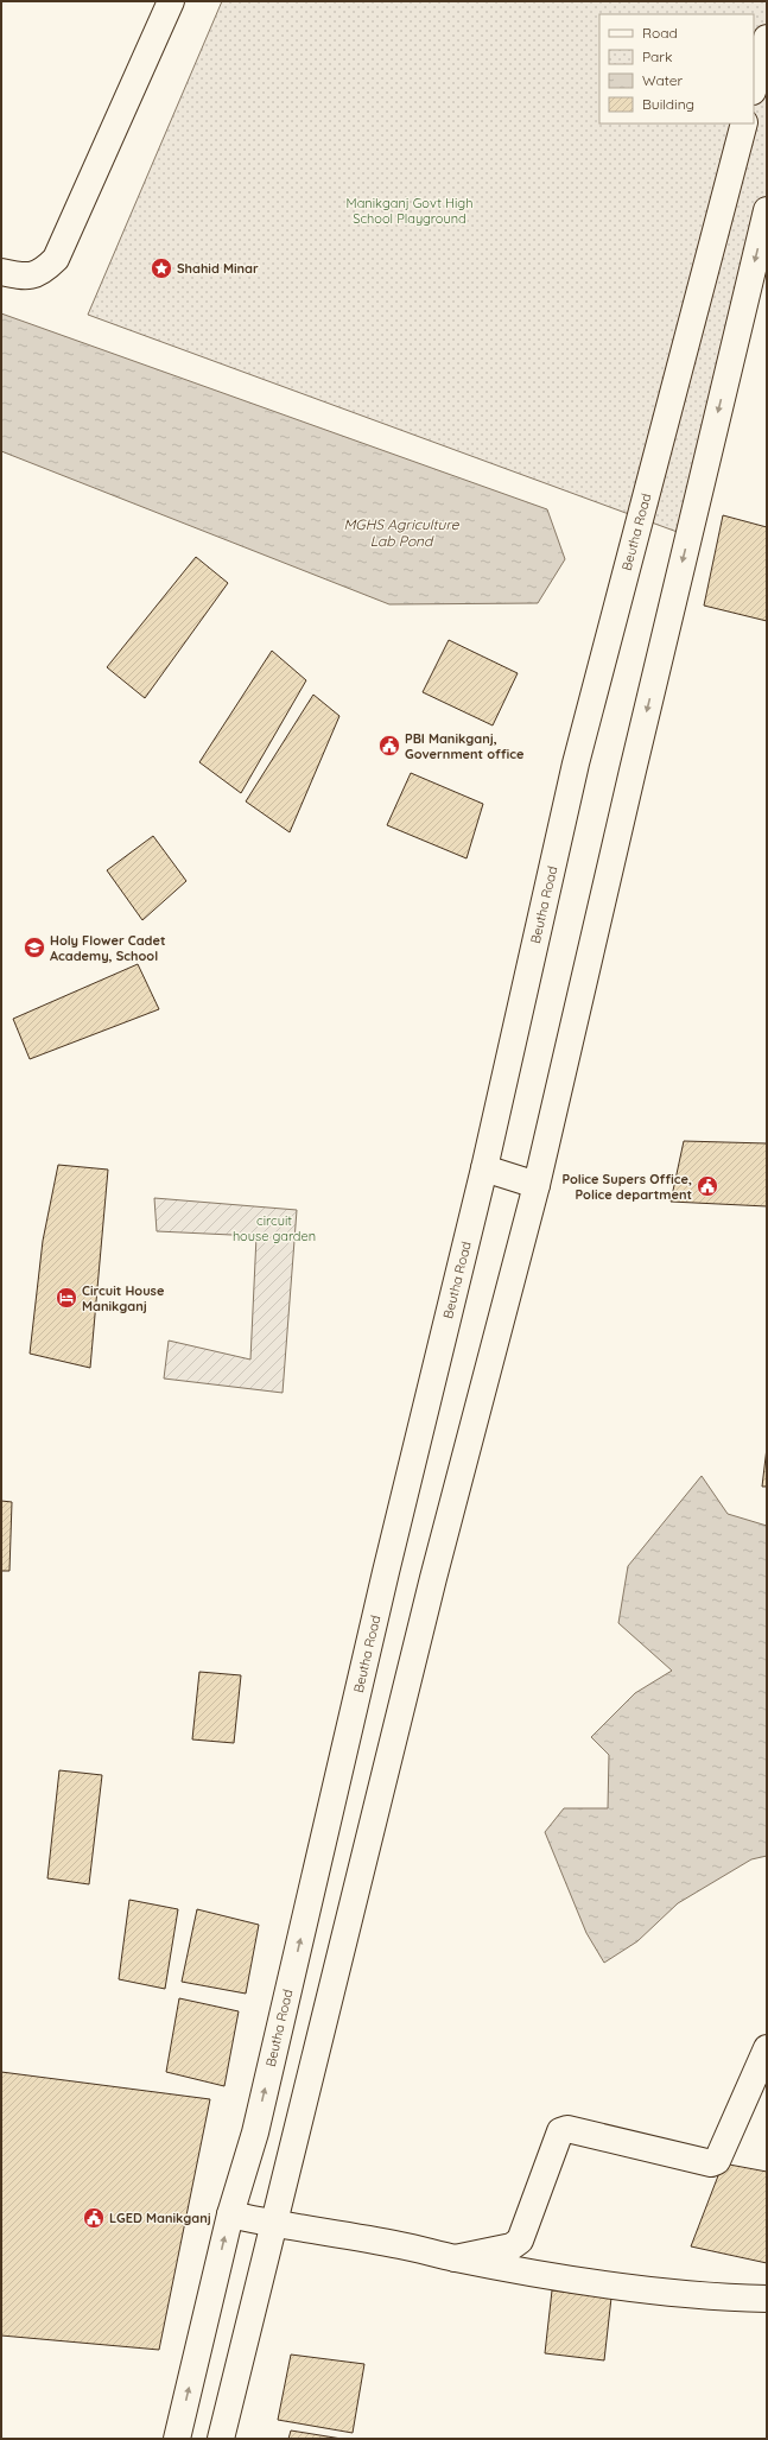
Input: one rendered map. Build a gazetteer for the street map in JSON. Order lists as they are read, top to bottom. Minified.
{"streets":{"main road":["Beutha Road"]},"water":["MGHS Agriculture Lab Pond"],"parks":["Manikganj Govt High School Playground","circuit house garden"],"places":{"place":["Shahid Minar"],"public building":["PBI Manikganj, Government office","Police Supers Office, Police department","LGED Manikganj"],"school or university":["Holy Flower Cadet Academy, School"],"hotel":["Circuit House Manikganj"]},"legend":["Road","Park","Water","Building"]}
